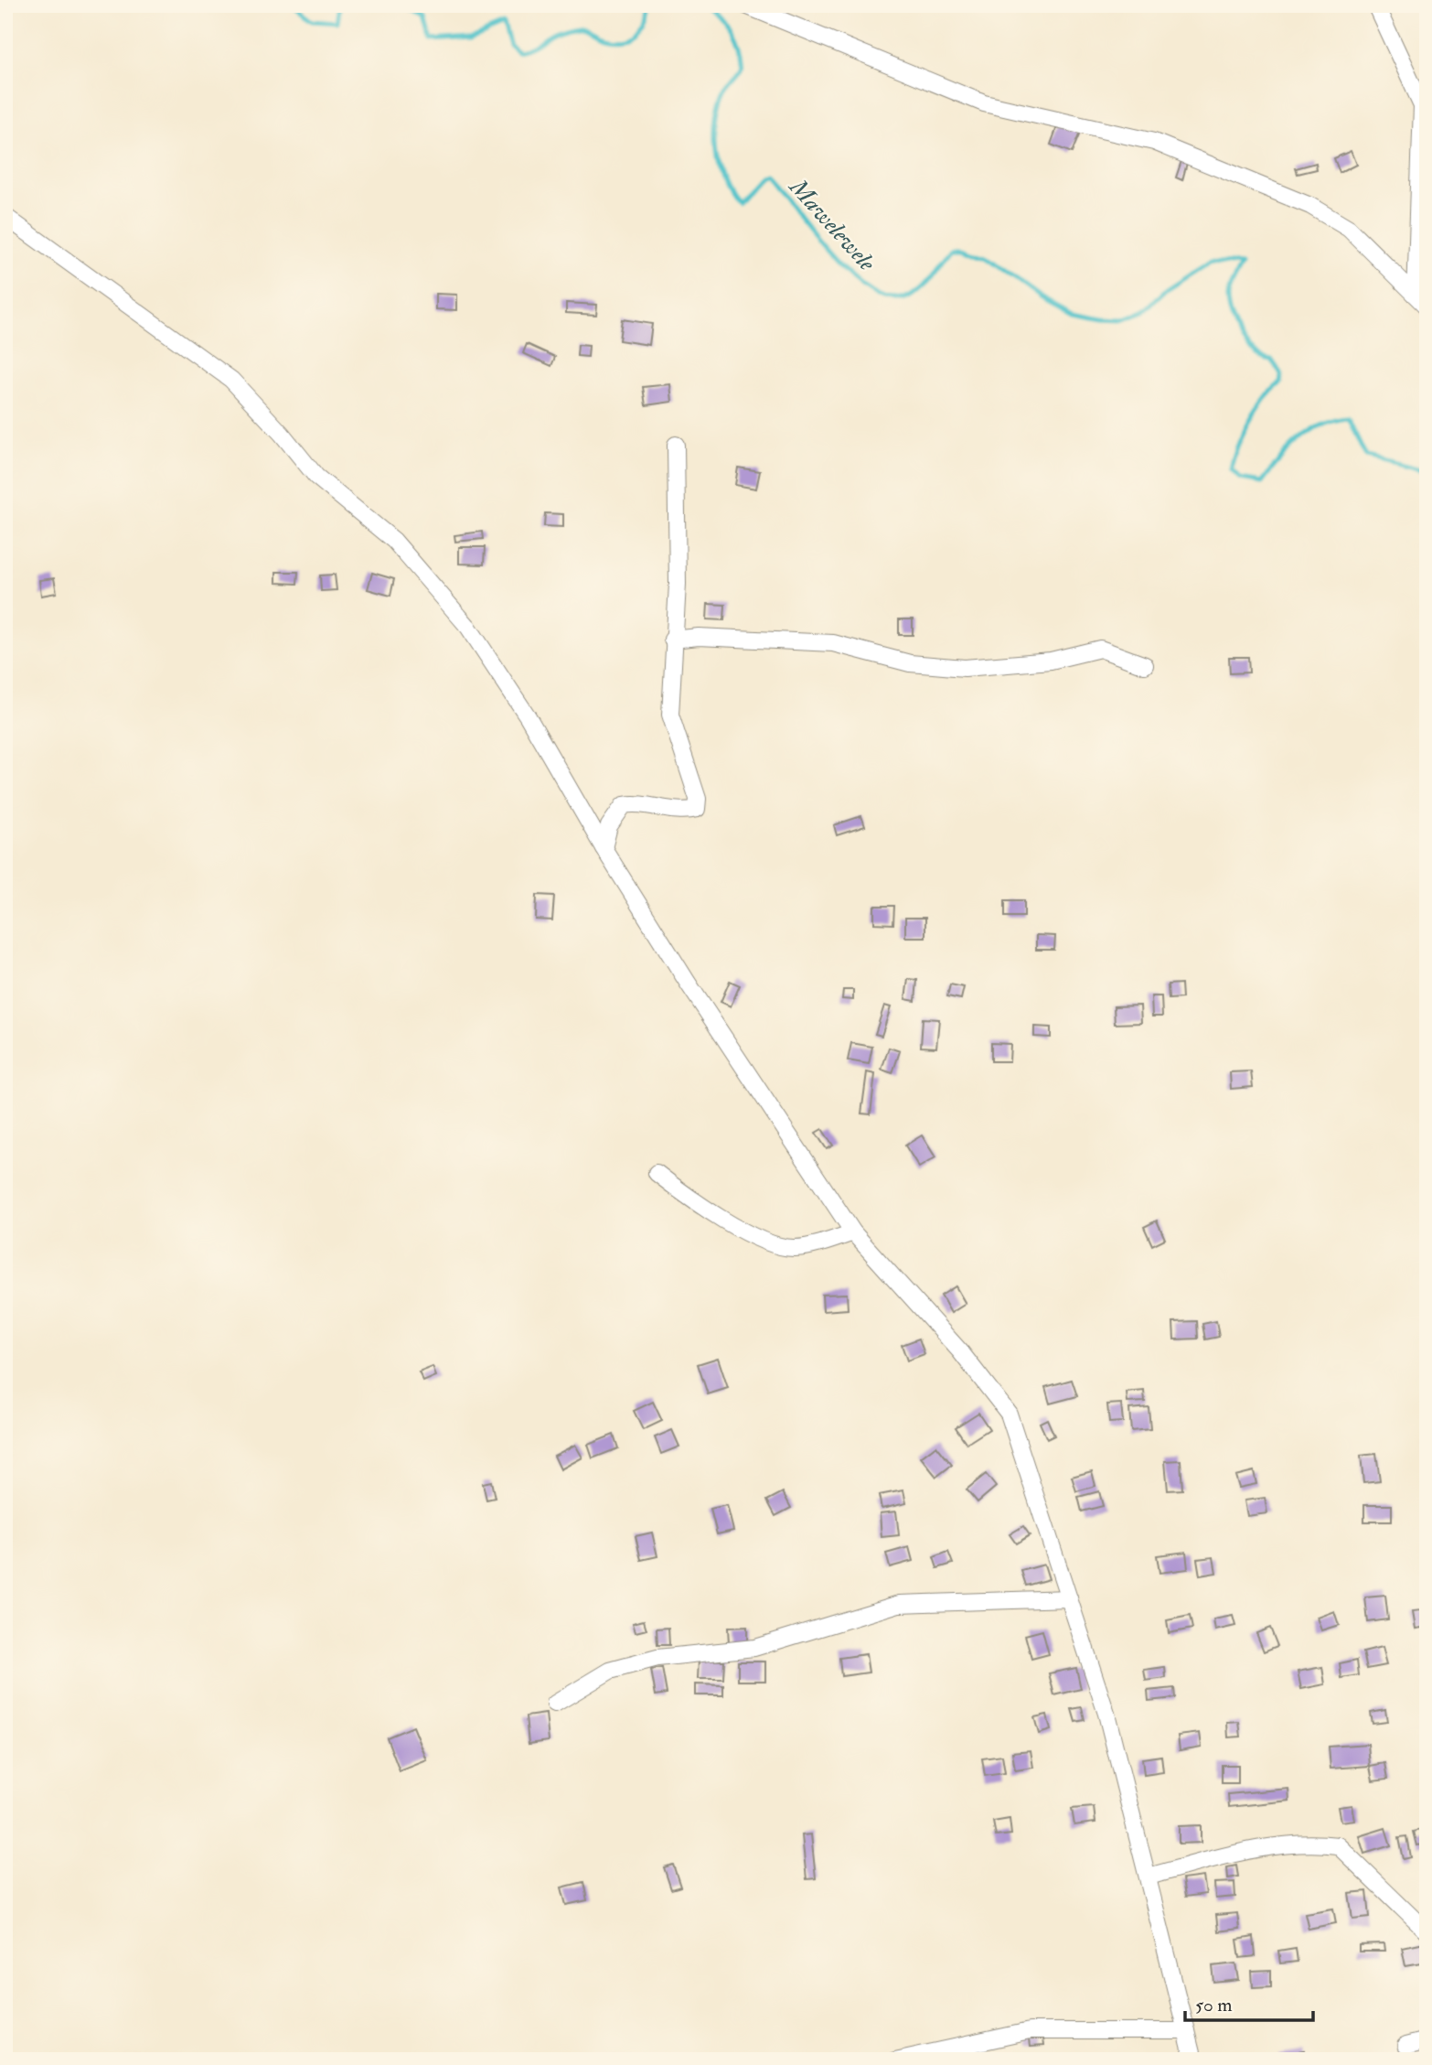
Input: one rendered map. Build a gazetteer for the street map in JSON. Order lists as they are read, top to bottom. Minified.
{"water":["Mawelewele"],"scale_bar":"50 m"}
